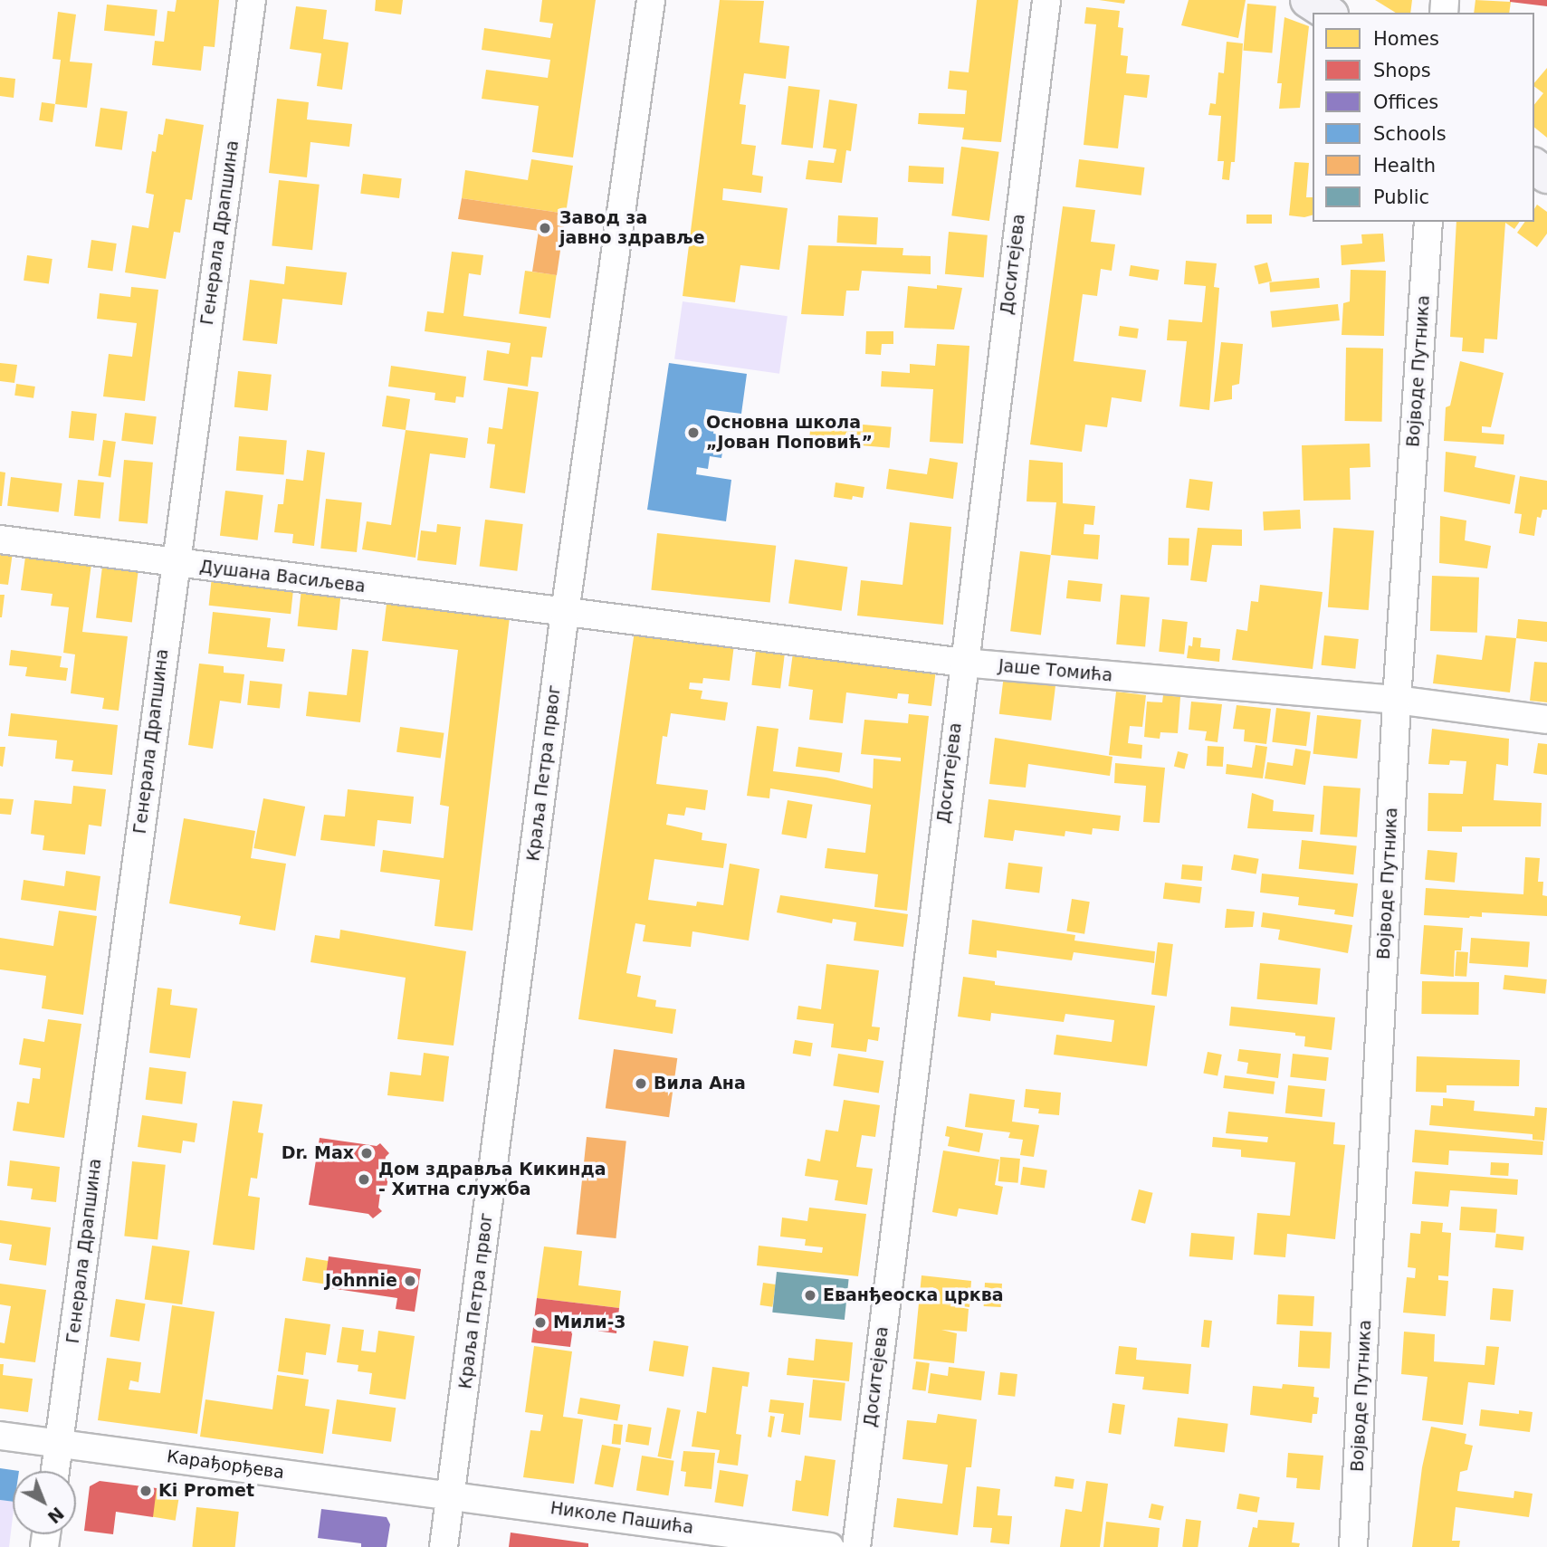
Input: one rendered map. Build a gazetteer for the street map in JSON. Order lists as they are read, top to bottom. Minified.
{"streets":{"street":["Генерала Драпшина","Доситејева","Војводе Путника","Душана Васиљева","Јаше Томића","Краља Петра првог","Карађорђева","Николе Пашића"]},"crossings":[["Генерала Драпшина","Душана Васиљева"],["Генерала Драпшина","Карађорђева"],["Доситејева","Јаше Томића"],["Војводе Путника","Јаше Томића"],["Душана Васиљева","Јаше Томића"],["Душана Васиљева","Краља Петра првог"],["Јаше Томића","Краља Петра првог"],["Краља Петра првог","Карађорђева"],["Краља Петра првог","Николе Пашића"],["Карађорђева","Николе Пашића"]],"places":["Завод за јавно здравље","Основна школа „Јован Поповић”","Вила Ана","Dr. Max","Дом здравља Кикинда - Хитна служба","Johnnie","Еванђеоска црква","Мили-3","Ki Promet"],"legend":["Homes","Shops","Offices","Schools","Health","Public"],"north":"bottom right"}
